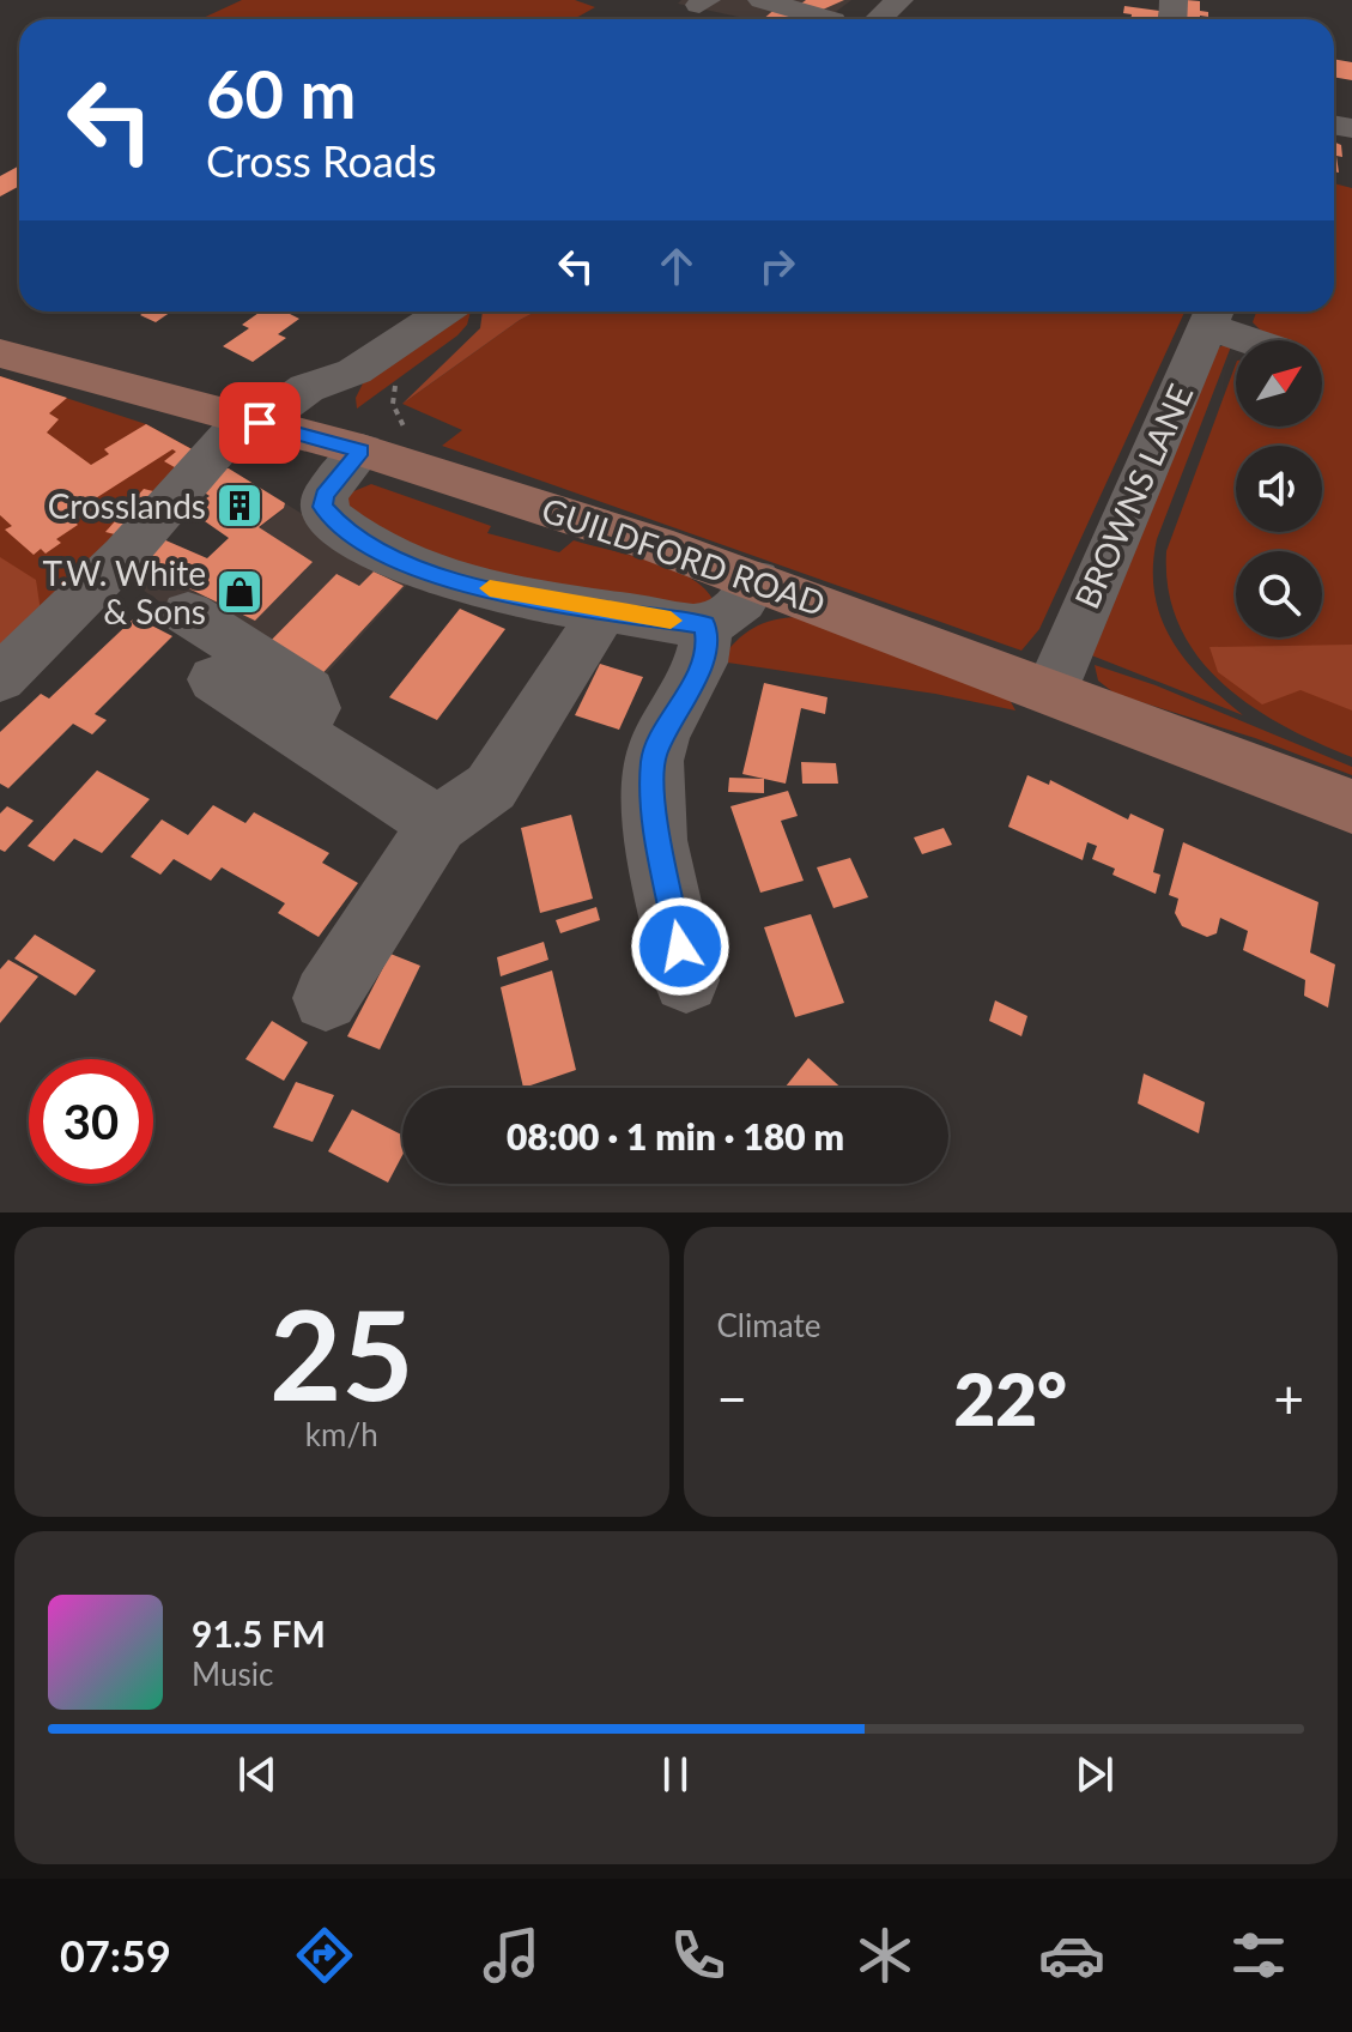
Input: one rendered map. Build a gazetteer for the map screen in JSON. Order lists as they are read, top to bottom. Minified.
{"streets":{"main road":["GUILDFORD ROAD"],"street":["BROWNS LANE"]},"crossings":[["BROWNS LANE","GUILDFORD ROAD"]],"places":{"building":["Crosslands"],"shop":["T.W. White & Sons"]},"north":"top right","page":{"turn":["60 m","Cross Roads"],"limit":"30","trip":"08:00 · 1 min · 180 m","tile":[["25","km/h"],"Climate"],"heat":["−","22°","+"],"song":["91.5 FM","Music"],"tabs":"07:59"}}
